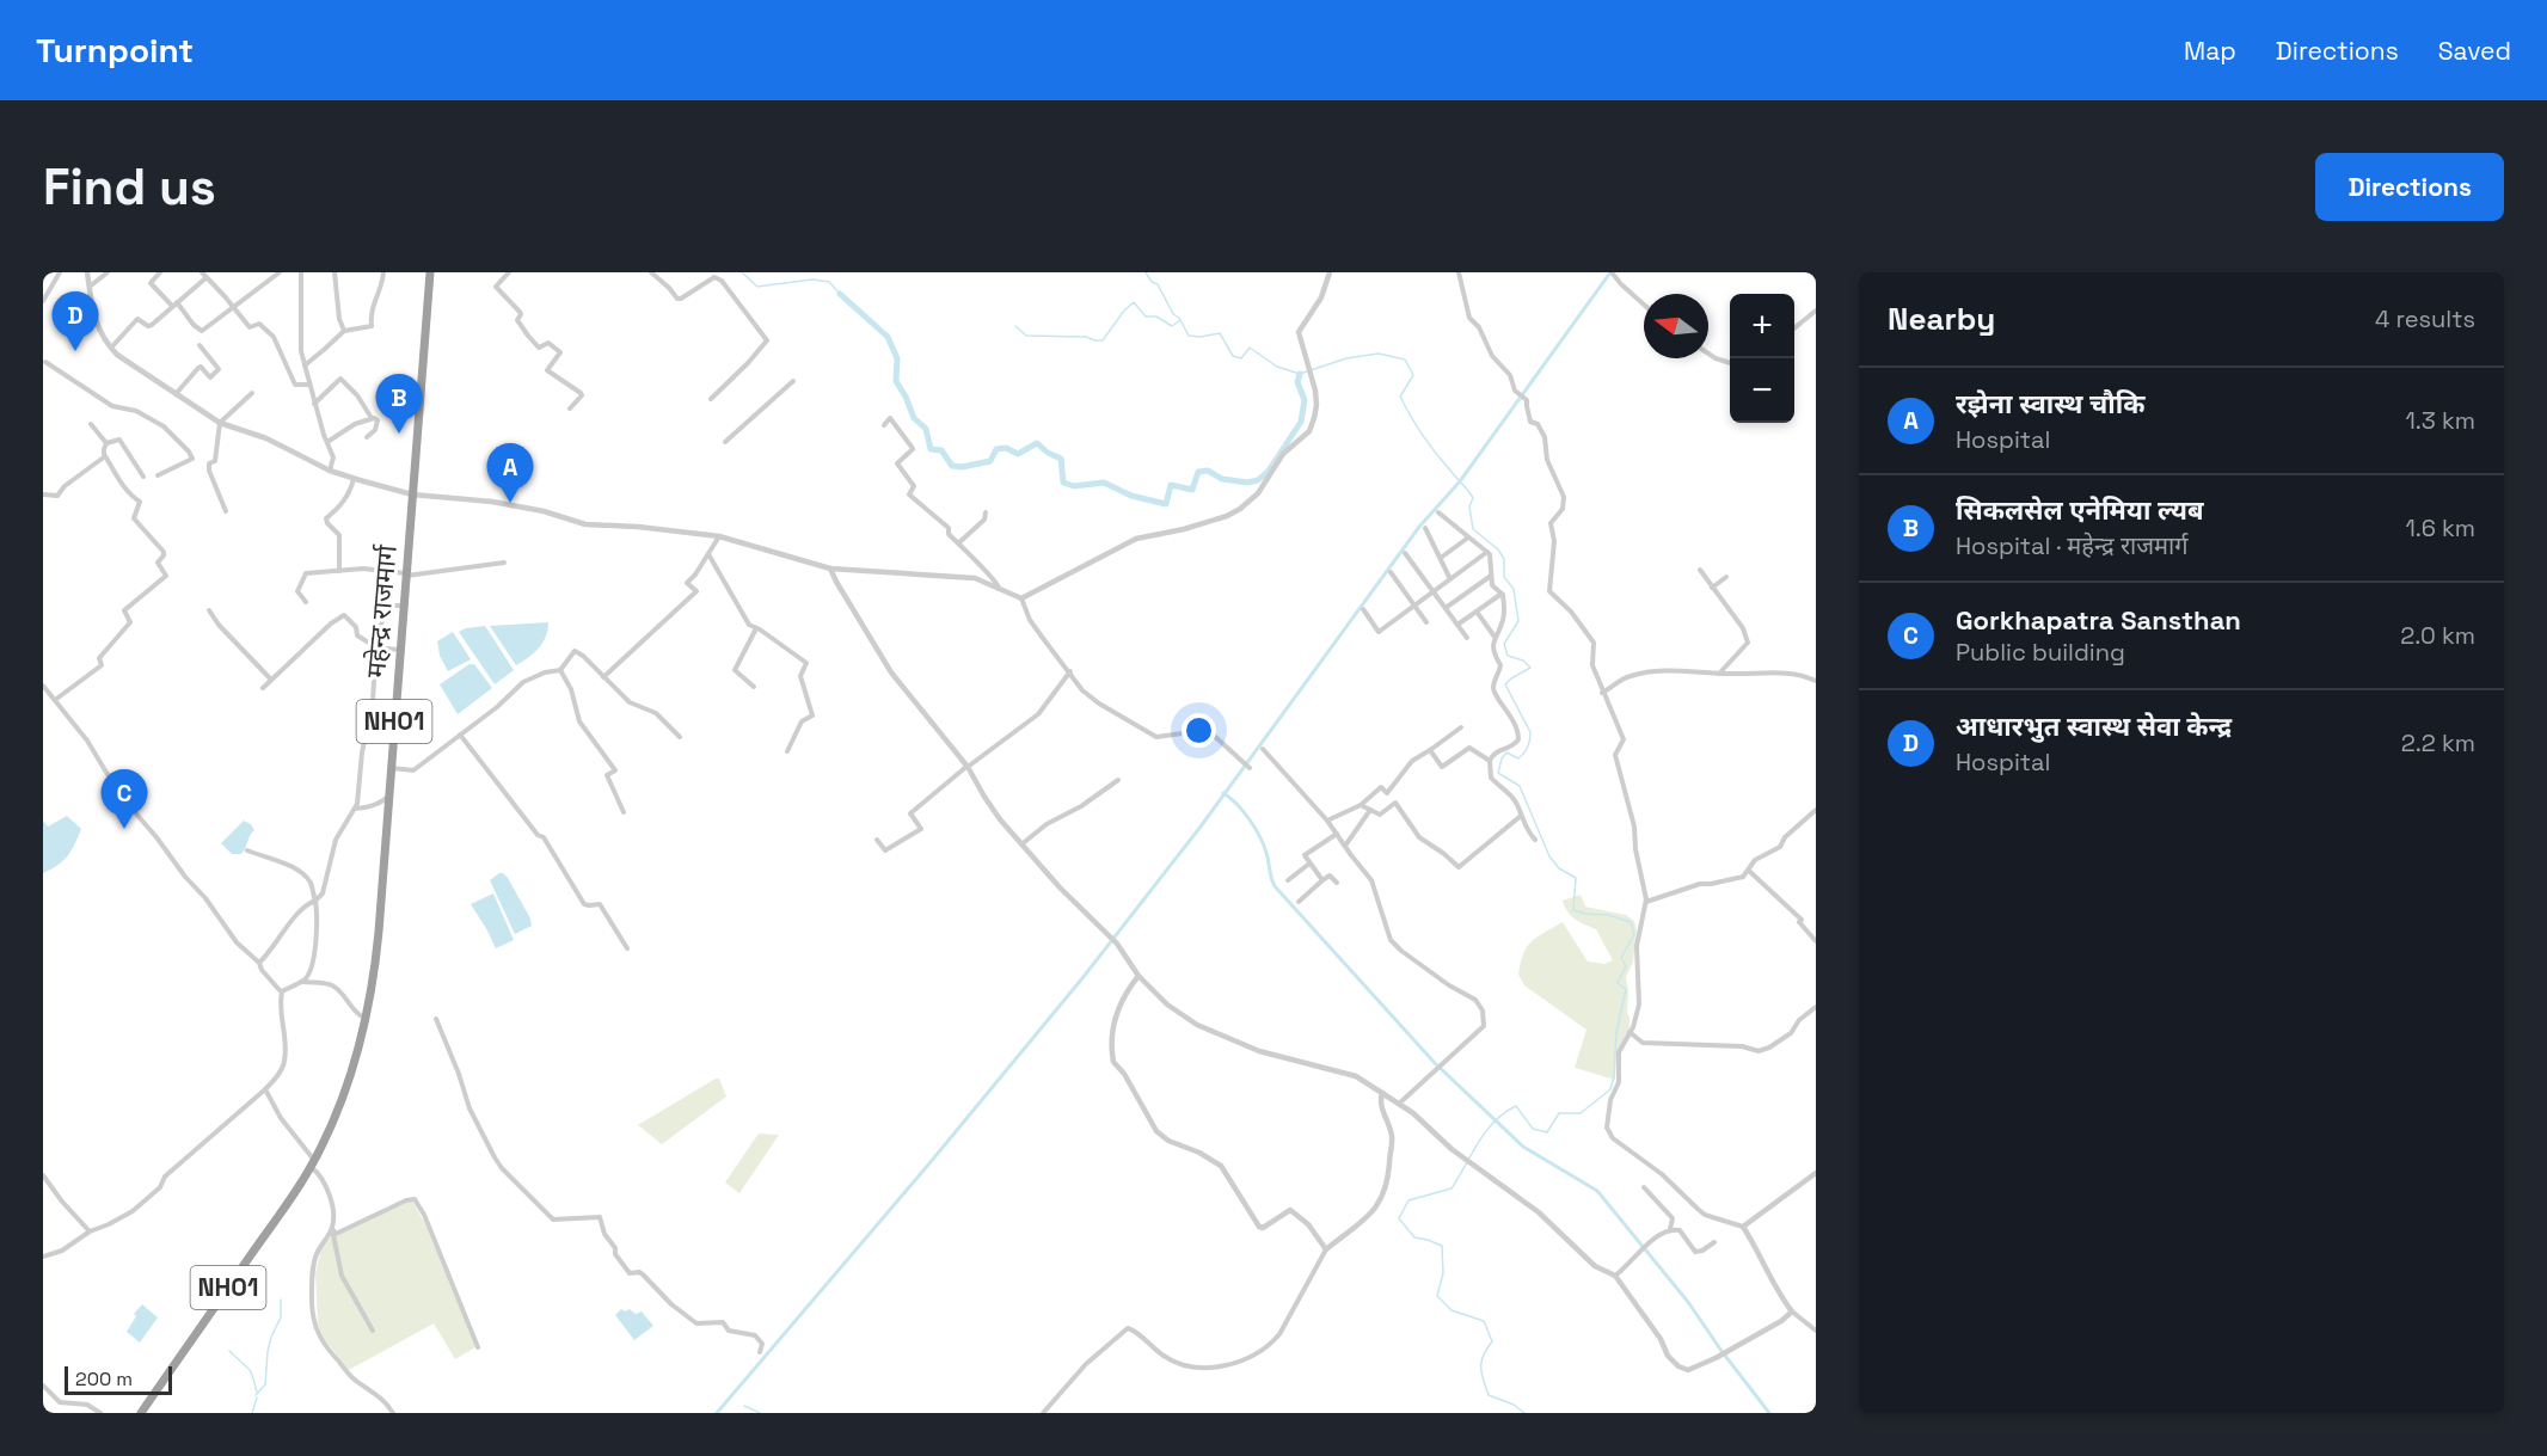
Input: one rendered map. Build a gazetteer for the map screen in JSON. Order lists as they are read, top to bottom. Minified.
{"streets":{"highway":["महेन्द्र राजमार्ग","NH01"]},"crossings":[["महेन्द्र राजमार्ग","NH01"]],"scale_bar":"200 m","north":"left","page":{"header":"Turnpoint","nav":["Map","Directions","Saved"],"buttons":"Directions","title":"Find us","heading":["Nearby","4 results"],"pins":["D","B","A","C"],"map_buttons":["+","−"],"list":[{"mark":"A","name":"रझेना स्वास्थ चौकि","note":"Hospital","value":"1.3 km"},{"mark":"B","name":"सिकलसेल एनेमिया ल्यब","note":"Hospital · महेन्द्र राजमार्ग","value":"1.6 km"},{"mark":"C","name":"Gorkhapatra Sansthan","note":"Public building","value":"2.0 km"},{"mark":"D","name":"आधारभुत स्वास्थ सेवा केन्द्र","note":"Hospital","value":"2.2 km"}],"scale":"200 m"}}
